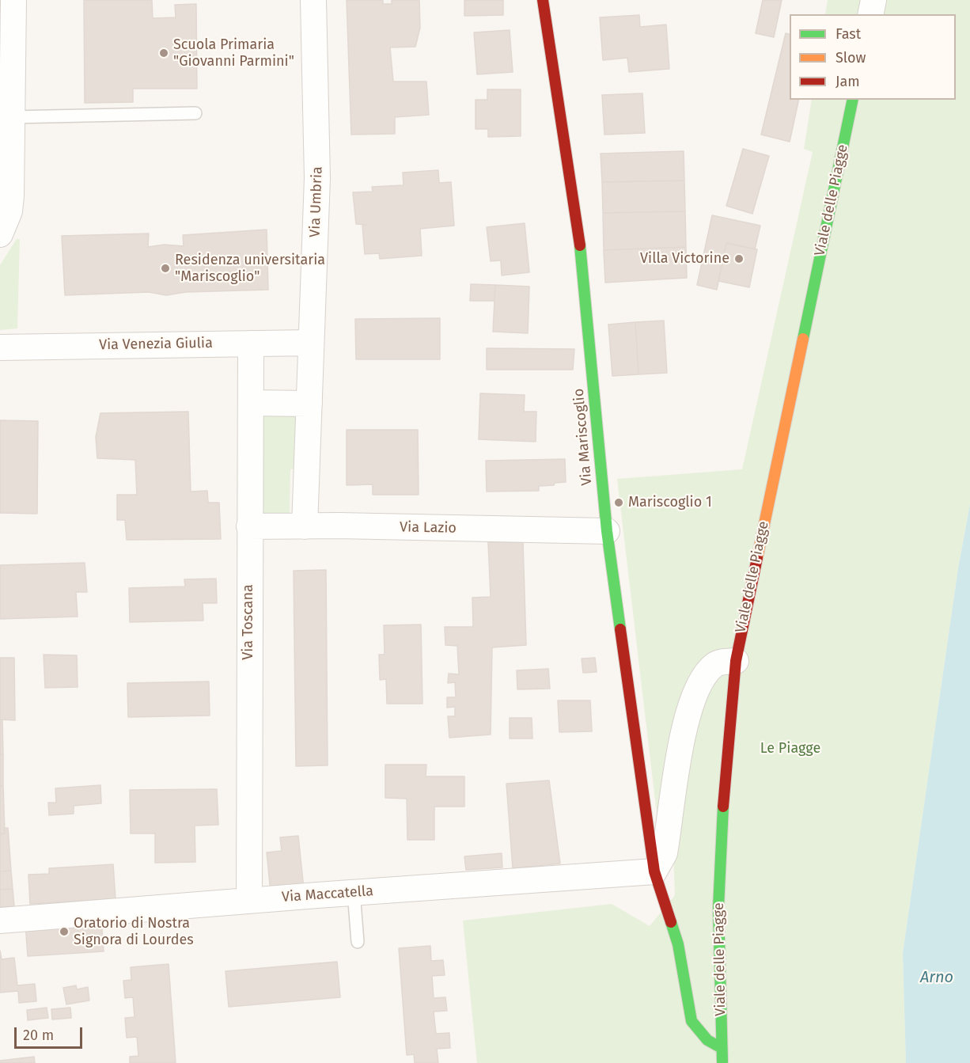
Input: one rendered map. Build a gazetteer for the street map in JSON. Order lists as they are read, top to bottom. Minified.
{"streets":{"street":["Viale delle Piagge","Via Umbria","Via Venezia Giulia","Via Mariscoglio","Via Lazio","Via Toscana","Via Maccatella"]},"crossings":[["Via Umbria","Via Venezia Giulia"],["Via Umbria","Via Lazio"],["Via Venezia Giulia","Via Toscana"],["Via Mariscoglio","Via Lazio"],["Via Mariscoglio","Via Maccatella"],["Via Lazio","Via Toscana"],["Via Toscana","Via Maccatella"]],"water":["Arno"],"parks":["Le Piagge"],"places":["Scuola Primaria \"Giovanni Parmini\"","Villa Victorine","Residenza universitaria \"Mariscoglio\"","Mariscoglio 1","Oratorio di Nostra Signora di Lourdes"],"legend":["Fast","Slow","Jam"],"scale_bar":"20 m"}
